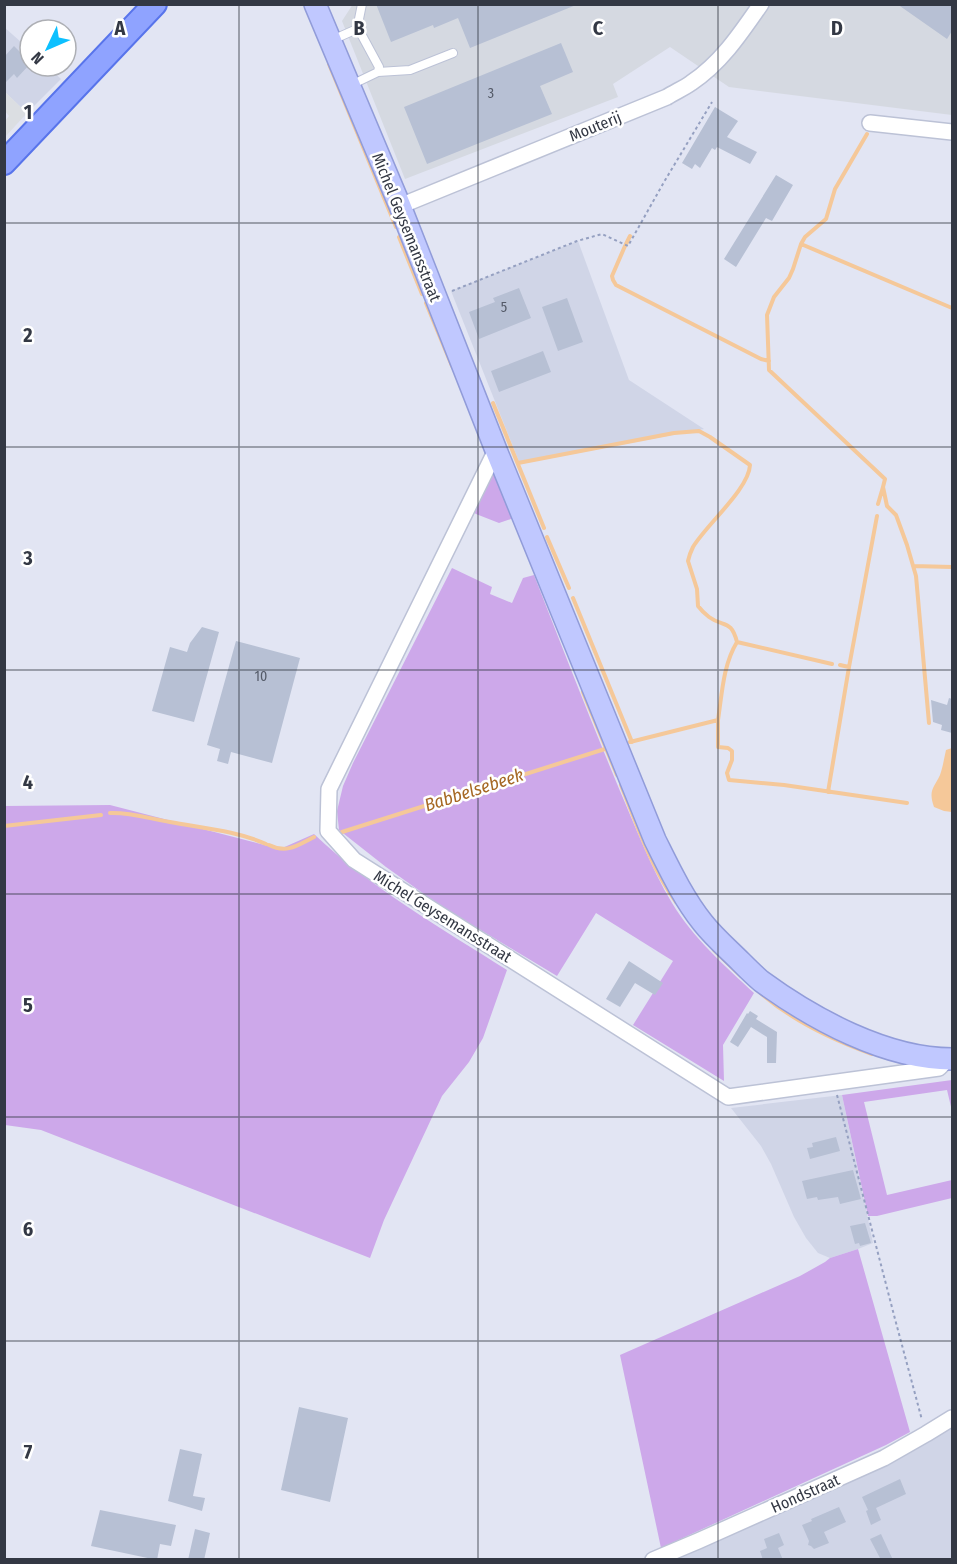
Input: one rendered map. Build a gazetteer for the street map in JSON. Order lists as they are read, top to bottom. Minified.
{"streets":{"street":["Mouterij","Michel Geysemansstraat","Hondstraat"]},"crossings":[["Mouterij","Michel Geysemansstraat"]],"water":["Babbelsebeek"],"house_numbers":["3","5","10"],"north":"bottom left","grid":{"columns":["A","B","C","D"],"rows":["1","2","3","4","5","6","7"]}}
